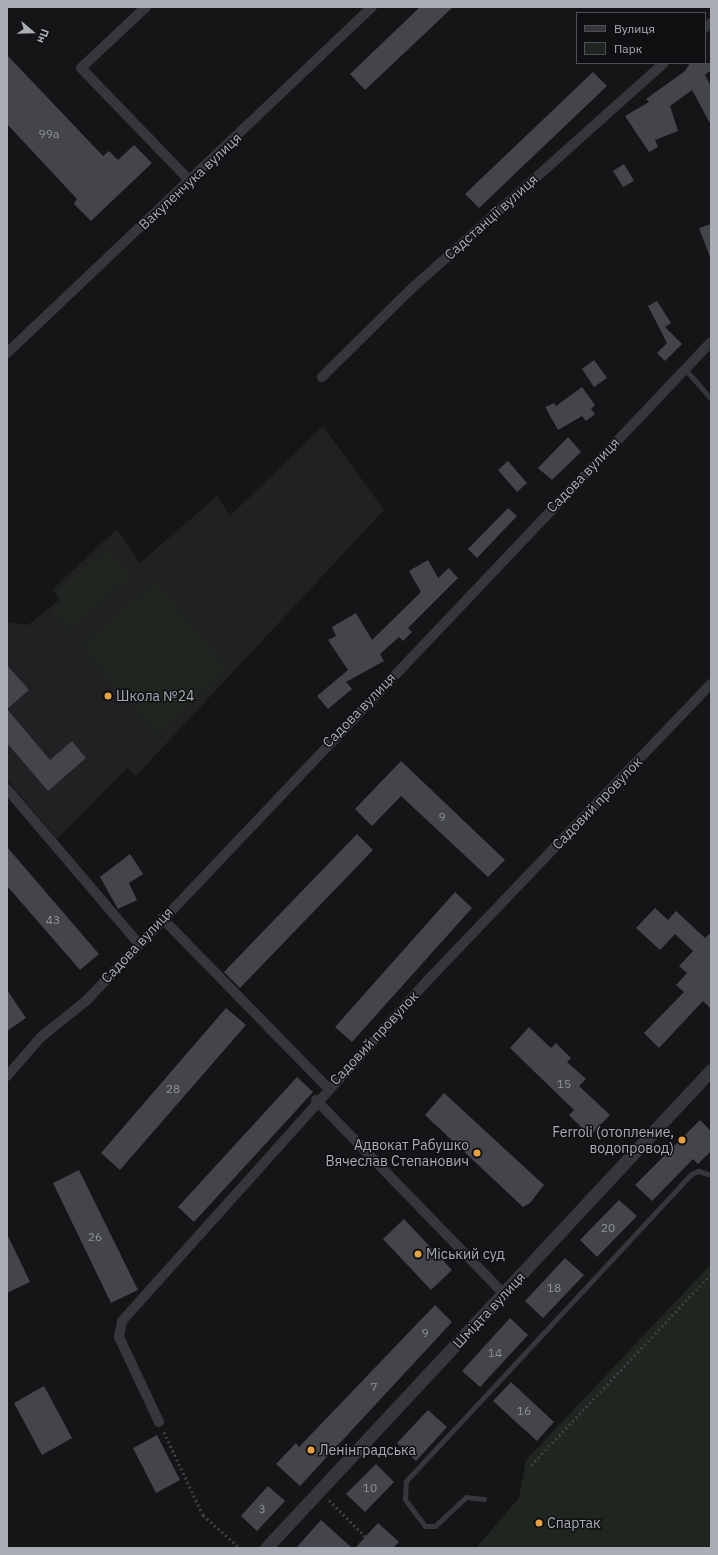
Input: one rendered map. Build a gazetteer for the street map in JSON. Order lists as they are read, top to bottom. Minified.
{"streets":{"street":["Вакуленчука вулиця","Садстанції вулиця","Садова вулиця","Садовий провулок","Шмідта вулиця"]},"places":["Школа №24","Ferroli (отопление, водопровод)","Адвокат Рабушко Вячеслав Степанович","Міський суд","Ленінградська","Спартак"],"house_numbers":["99а","9","43","15","28","20","26","18","9","14","7","16","10","3"],"legend":["Вулиця","Парк"],"north":"right"}
